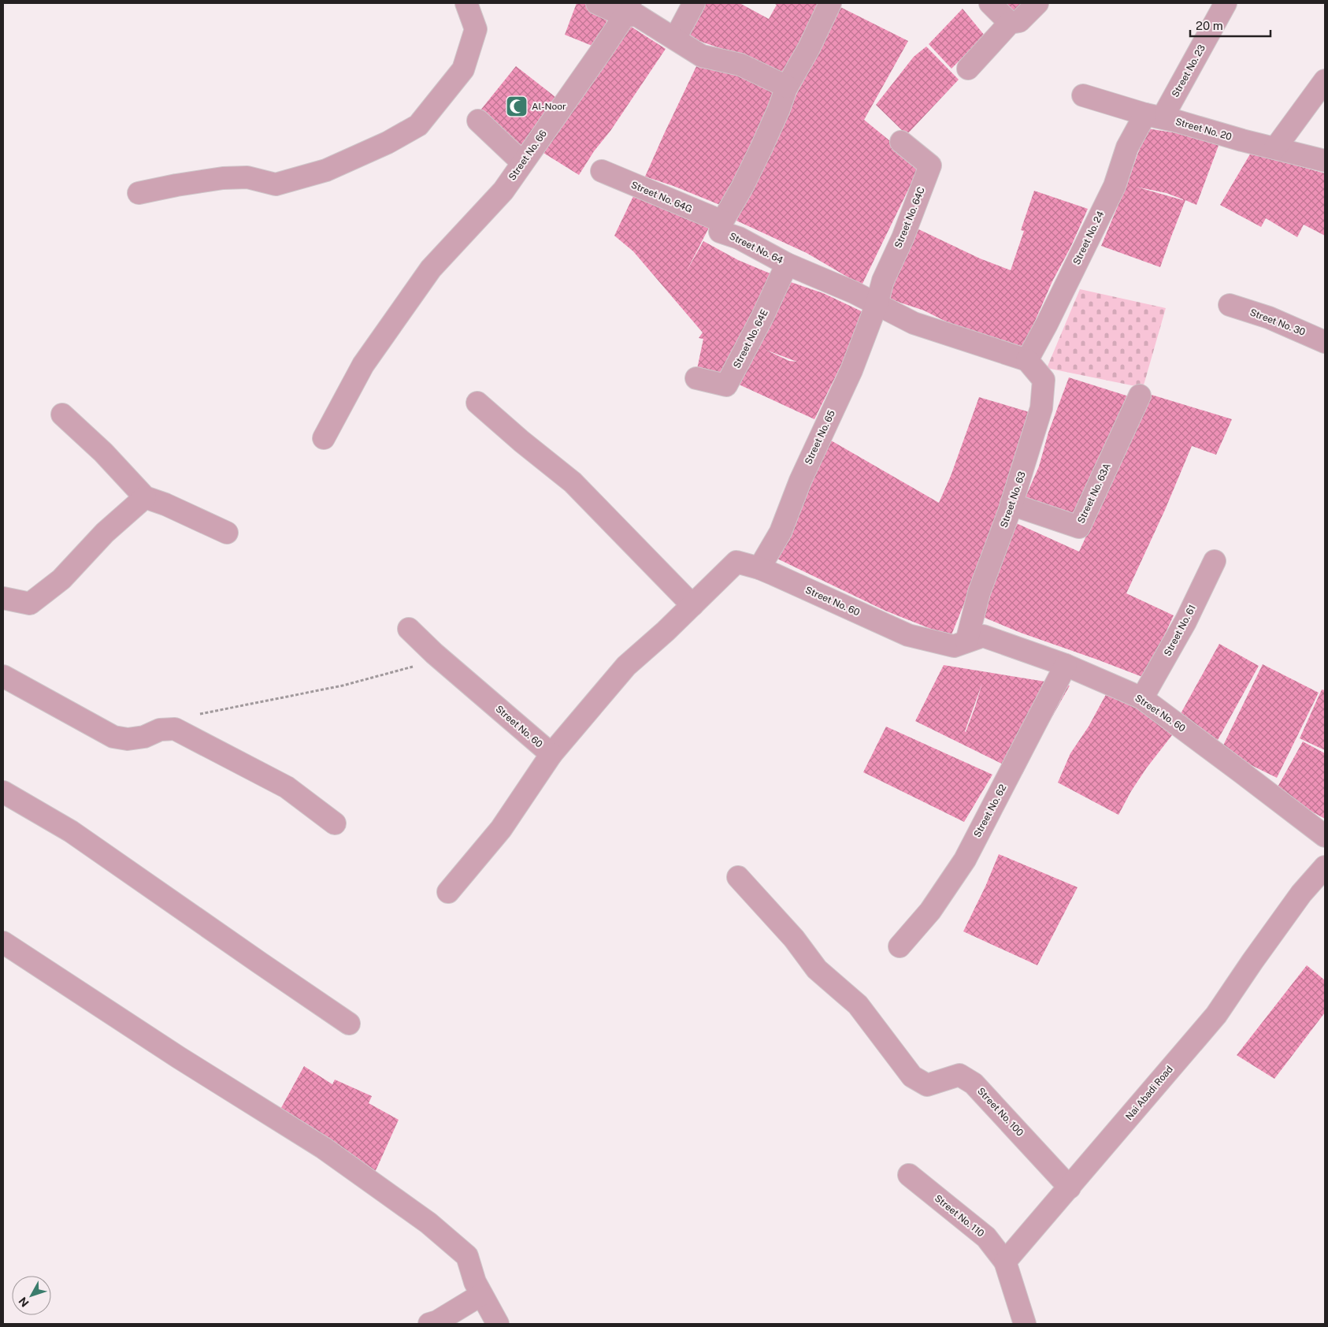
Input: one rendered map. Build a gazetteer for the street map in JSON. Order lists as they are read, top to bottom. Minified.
{"streets":{"street":["Street No. 23","Street No. 20","Street No. 66","Street No. 64G","Street No. 64C","Street No. 24","Street No. 64","Street No. 30","Street No. 64E","Street No. 65","Street No. 63A","Street No. 63","Street No. 60","Street No. 61","Street No. 62","Nai Abadi Road","Street No. 100","Street No. 110"]},"crossings":[["Street No. 23","Street No. 20"],["Street No. 23","Street No. 24"],["Street No. 20","Street No. 24"],["Street No. 64G","Street No. 64"],["Street No. 64C","Street No. 64"],["Street No. 64C","Street No. 65"],["Street No. 24","Street No. 64"],["Street No. 24","Street No. 63"],["Street No. 64","Street No. 64E"],["Street No. 64","Street No. 65"],["Street No. 64","Street No. 63"],["Street No. 65","Street No. 60"],["Street No. 63A","Street No. 63"],["Street No. 63","Street No. 60"],["Street No. 60","Street No. 61"],["Street No. 60","Street No. 62"],["Nai Abadi Road","Street No. 100"],["Nai Abadi Road","Street No. 110"]],"places":{"mosque":["Al-Noor"]},"scale_bar":"20 m","north":"bottom left"}
